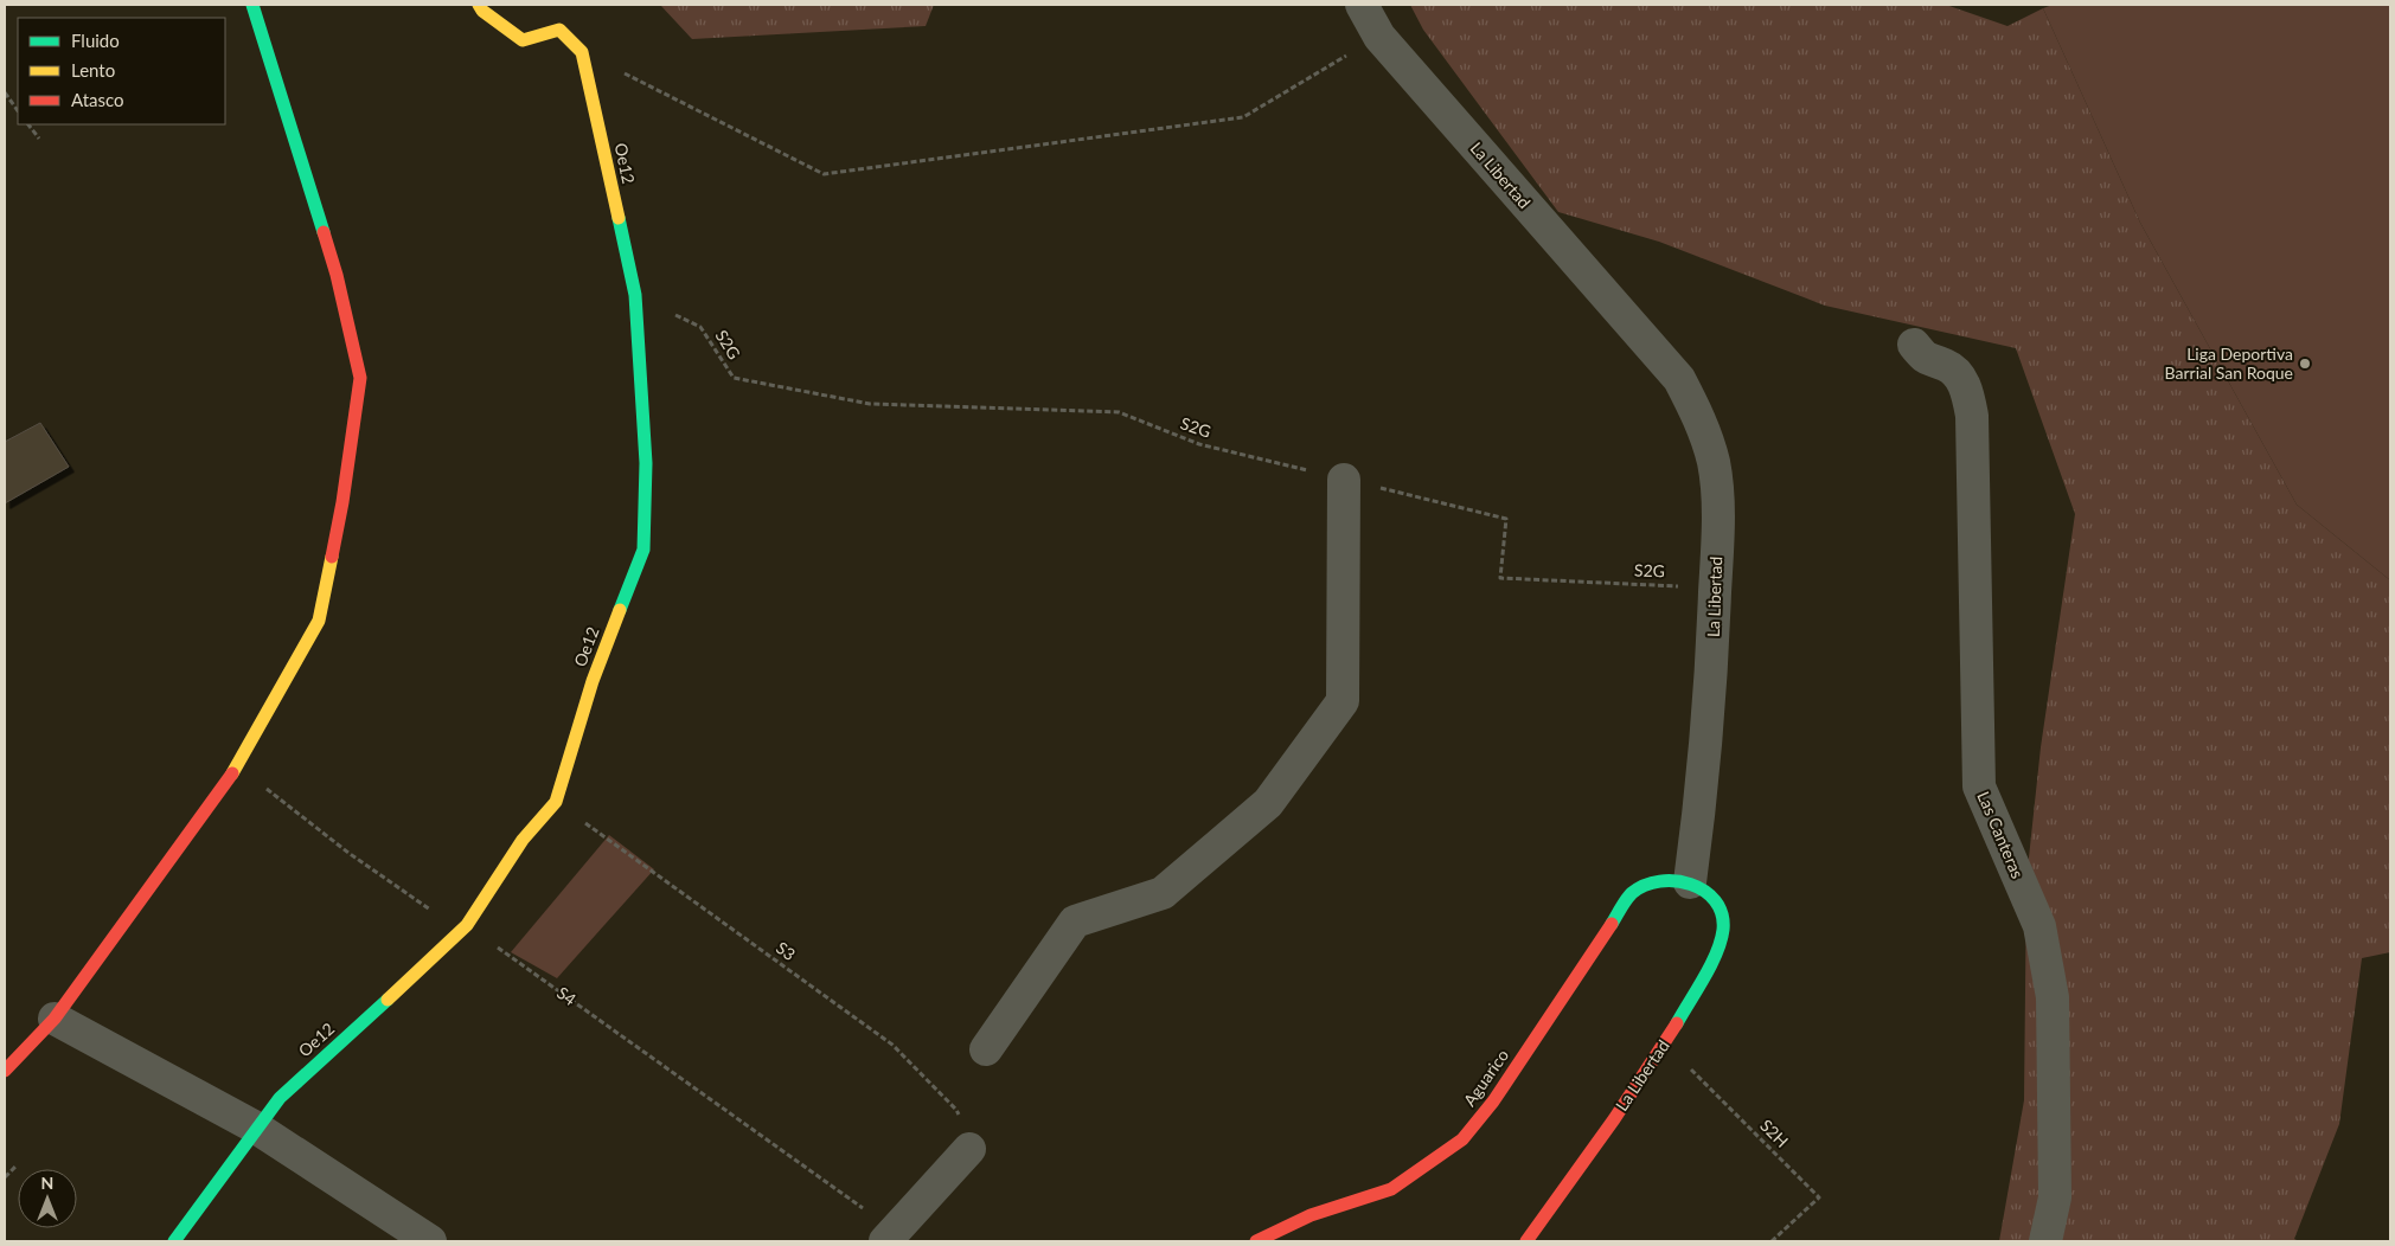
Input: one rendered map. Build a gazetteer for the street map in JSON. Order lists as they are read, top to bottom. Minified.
{"streets":{"street":["Oe12","La Libertad","Las Canteras","Aguarico"],"path":["S2G","S3","S4","S2H"]},"crossings":[["Oe12","S2G"],["Oe12","S3"],["Oe12","S4"],["La Libertad","S2G"],["La Libertad","Aguarico"],["La Libertad","S2H"]],"places":["Liga Deportiva Barrial San Roque"],"legend":["Fluido","Lento","Atasco"],"north":"top"}
